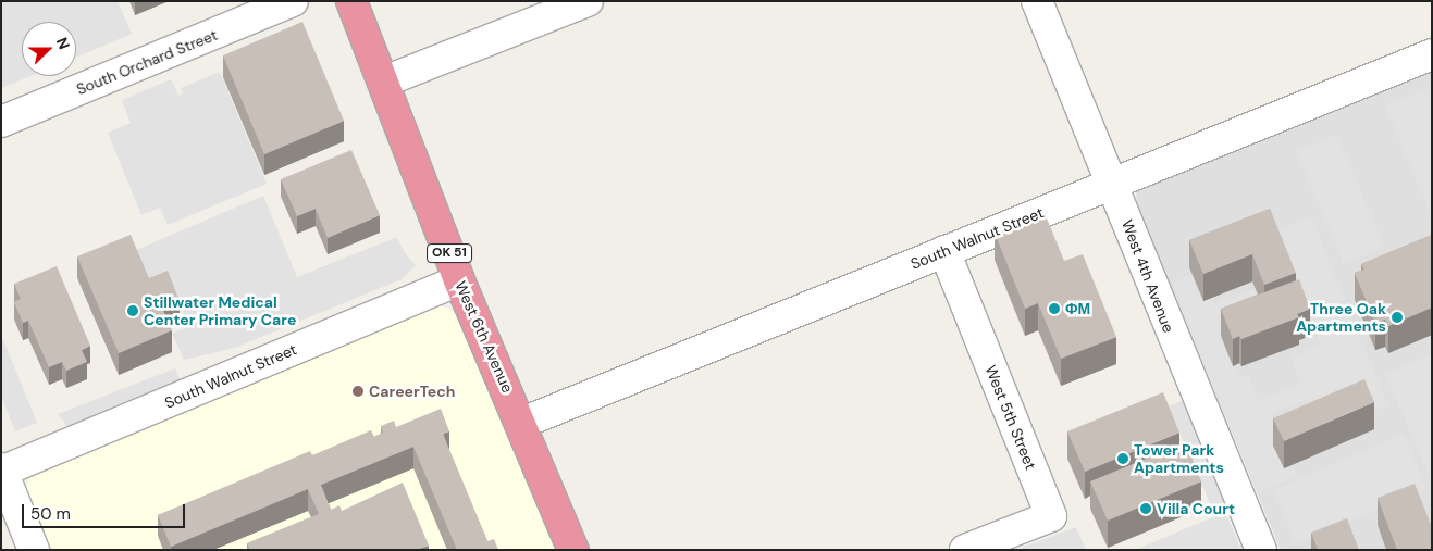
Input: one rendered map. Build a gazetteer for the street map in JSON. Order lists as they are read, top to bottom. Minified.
{"streets":{"highway":["OK 51","West 6th Avenue"],"street":["South Orchard Street","South Walnut Street","West 4th Avenue","West 5th Street"]},"crossings":[["South Walnut Street","West 4th Avenue"],["South Walnut Street","West 6th Avenue"],["South Walnut Street","West 5th Street"]],"places":["ΦΜ","Stillwater Medical Center Primary Care","Three Oak Apartments","CareerTech","Tower Park Apartments","Villa Court"],"scale_bar":"50 m","north":"right"}
